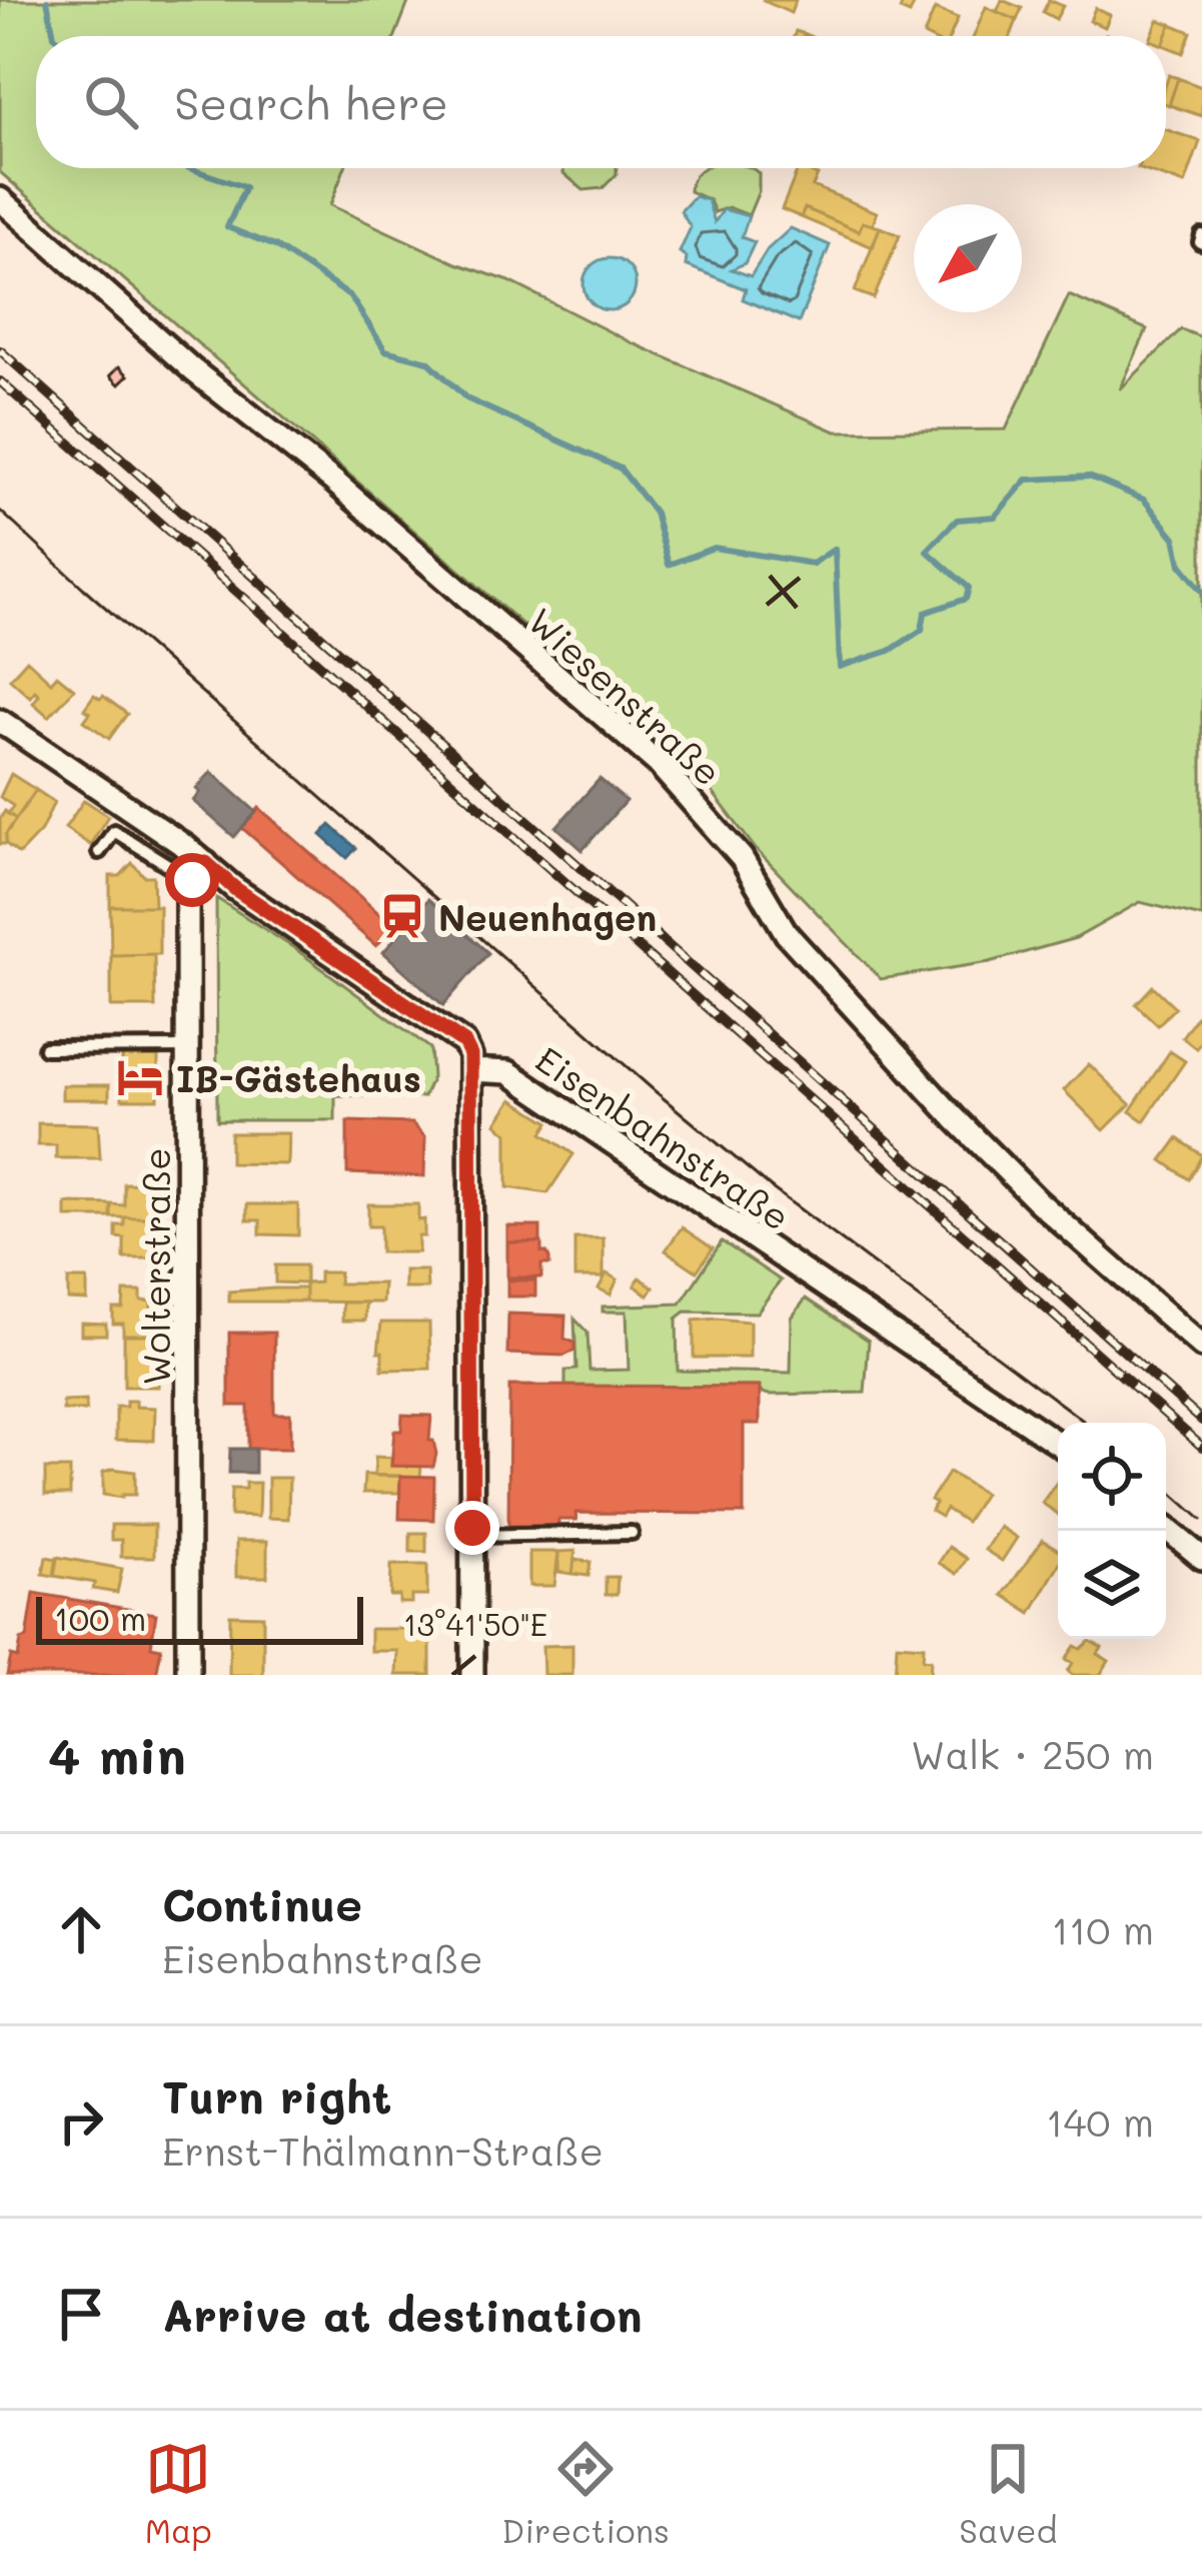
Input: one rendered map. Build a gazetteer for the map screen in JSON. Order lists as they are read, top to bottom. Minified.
{"streets":{"street":["Wiesenstraße","Eisenbahnstraße","Wolterstraße"]},"places":{"station":["Neuenhagen"],"hotel":["IB-Gästehaus"]},"scale_bar":"100 m","north":"bottom left","page":{"search":"Search here","scale":"100 m","heading":["4 min","Walk · 250 m"],"list":[["Continue","Eisenbahnstraße","110 m"],["Turn right","Ernst-Thälmann-Straße","140 m"],"Arrive at destination"],"nav":["Map","Directions","Saved"]},"coordinates":["13°41'50\"E"]}
